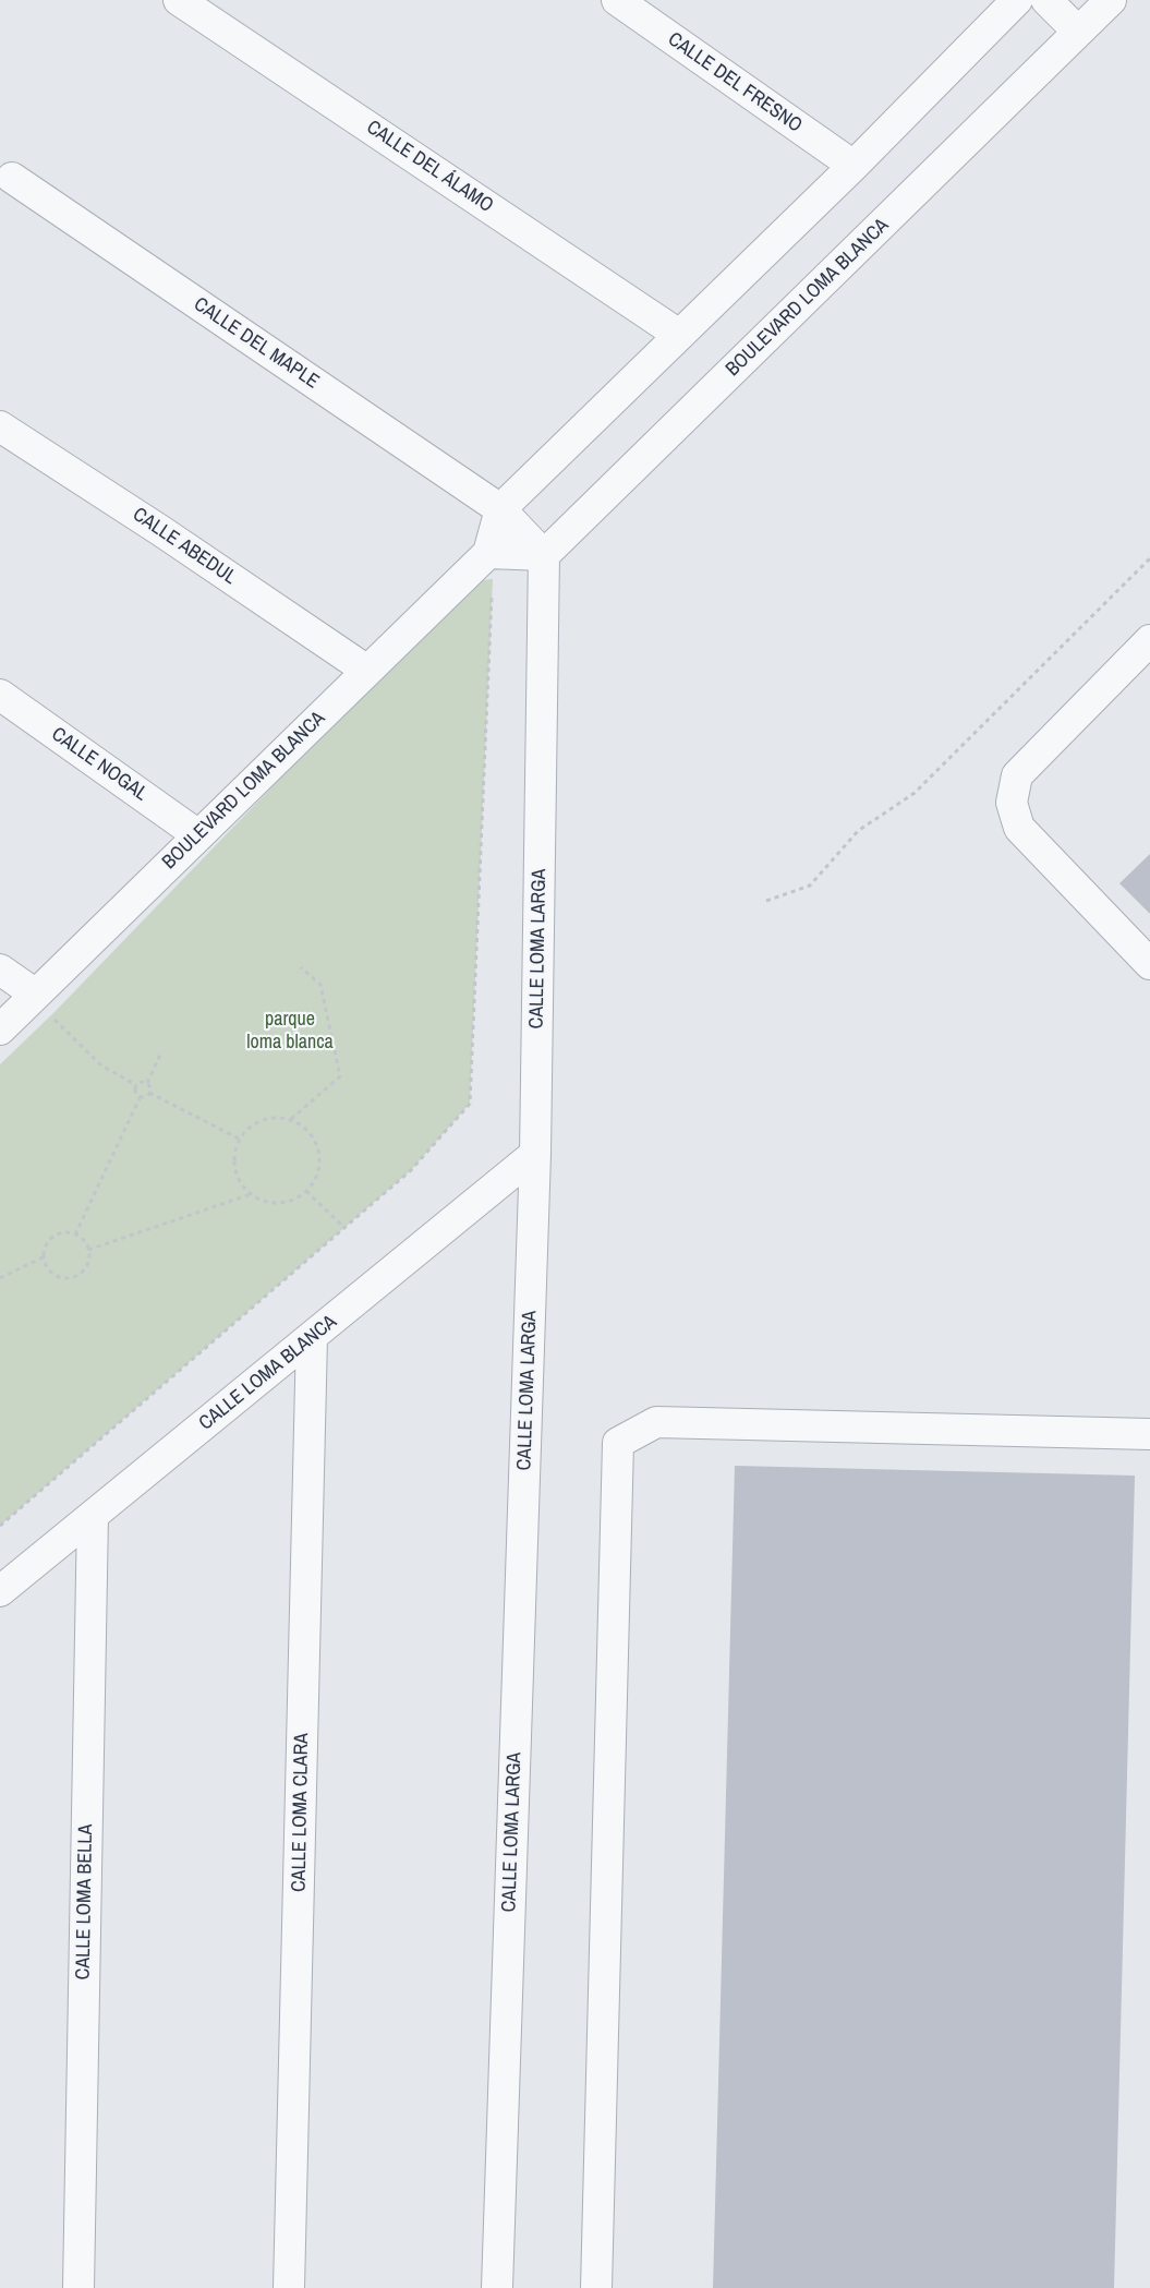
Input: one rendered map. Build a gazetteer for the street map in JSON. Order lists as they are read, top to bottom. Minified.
{"streets":{"street":["CALLE DEL FRESNO","CALLE DEL ÁLAMO","BOULEVARD LOMA BLANCA","CALLE DEL MAPLE","CALLE ABEDUL","CALLE NOGAL","CALLE LOMA LARGA","CALLE LOMA BLANCA","CALLE LOMA CLARA","CALLE LOMA BELLA"]},"crossings":[["BOULEVARD LOMA BLANCA","CALLE ABEDUL"],["BOULEVARD LOMA BLANCA","CALLE NOGAL"],["BOULEVARD LOMA BLANCA","CALLE LOMA LARGA"],["CALLE LOMA LARGA","CALLE LOMA BLANCA"],["CALLE LOMA BLANCA","CALLE LOMA CLARA"],["CALLE LOMA BLANCA","CALLE LOMA BELLA"]],"parks":["parque loma blanca"]}
